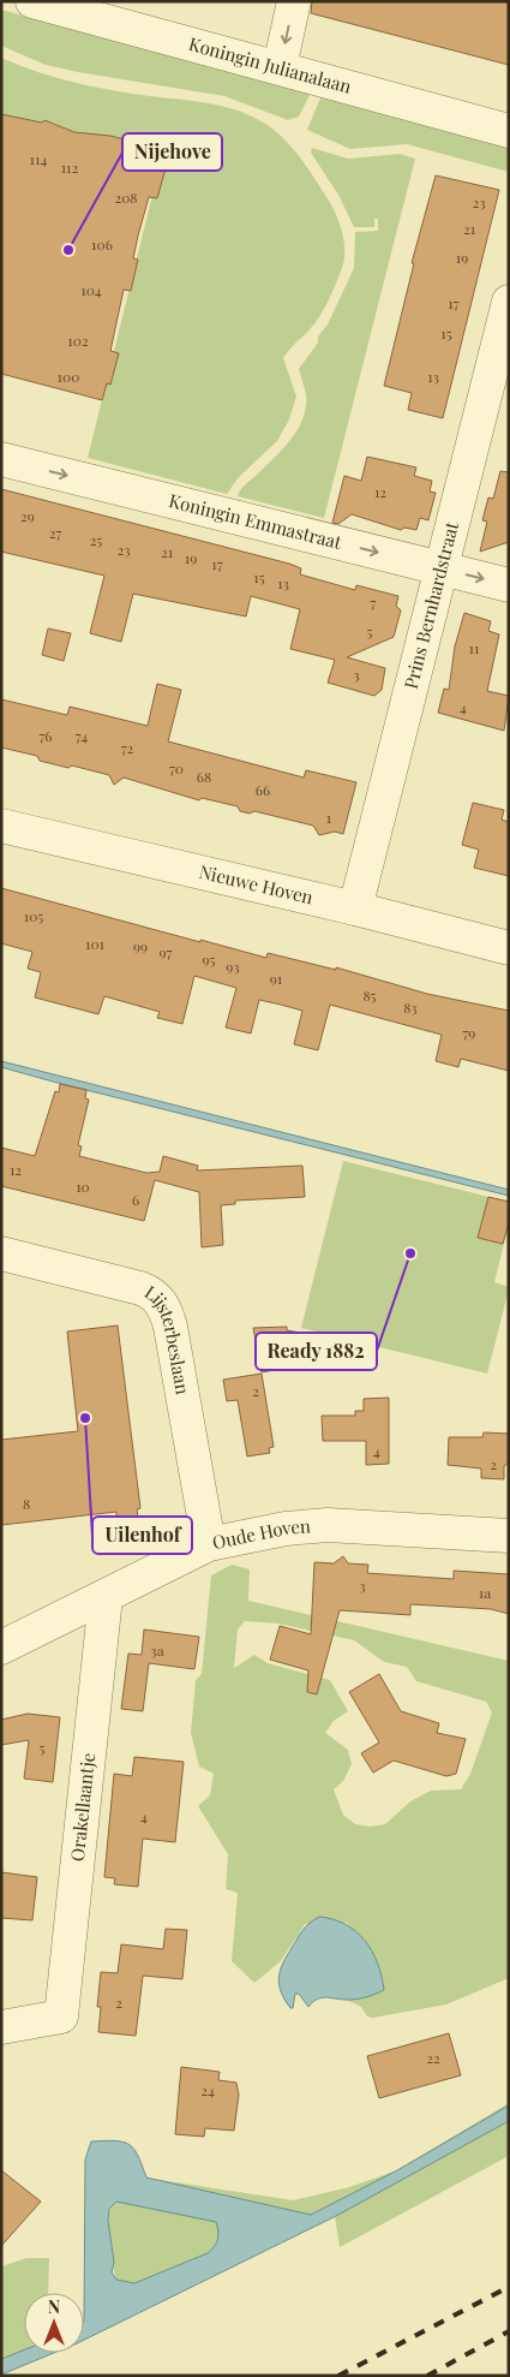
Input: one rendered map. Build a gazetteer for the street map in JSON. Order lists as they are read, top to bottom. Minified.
{"streets":{"street":["Koningin Julianalaan","Koningin Emmastraat","Prins Bernhardstraat","Nieuwe Hoven","Lijsterbeslaan","Oude Hoven","Orakellaantje"]},"crossings":[["Koningin Emmastraat","Prins Bernhardstraat"],["Prins Bernhardstraat","Nieuwe Hoven"],["Lijsterbeslaan","Oude Hoven"],["Oude Hoven","Orakellaantje"]],"one_way":["Koningin Emmastraat"],"places":["Nijehove","Ready 1882","Uilenhof"],"house_numbers":["114","112","208","23","21","106","19","104","17","15","102","100","13","12","29","27","25","23","21","19","17","15","13","7","5","11","3","4","76","74","72","70","68","66","1","105","101","99","97","95","93","91","85","83","79","12","10","6","2","4","2","8","3","1a","3a","5","4","2","22","24"],"north":"top"}
